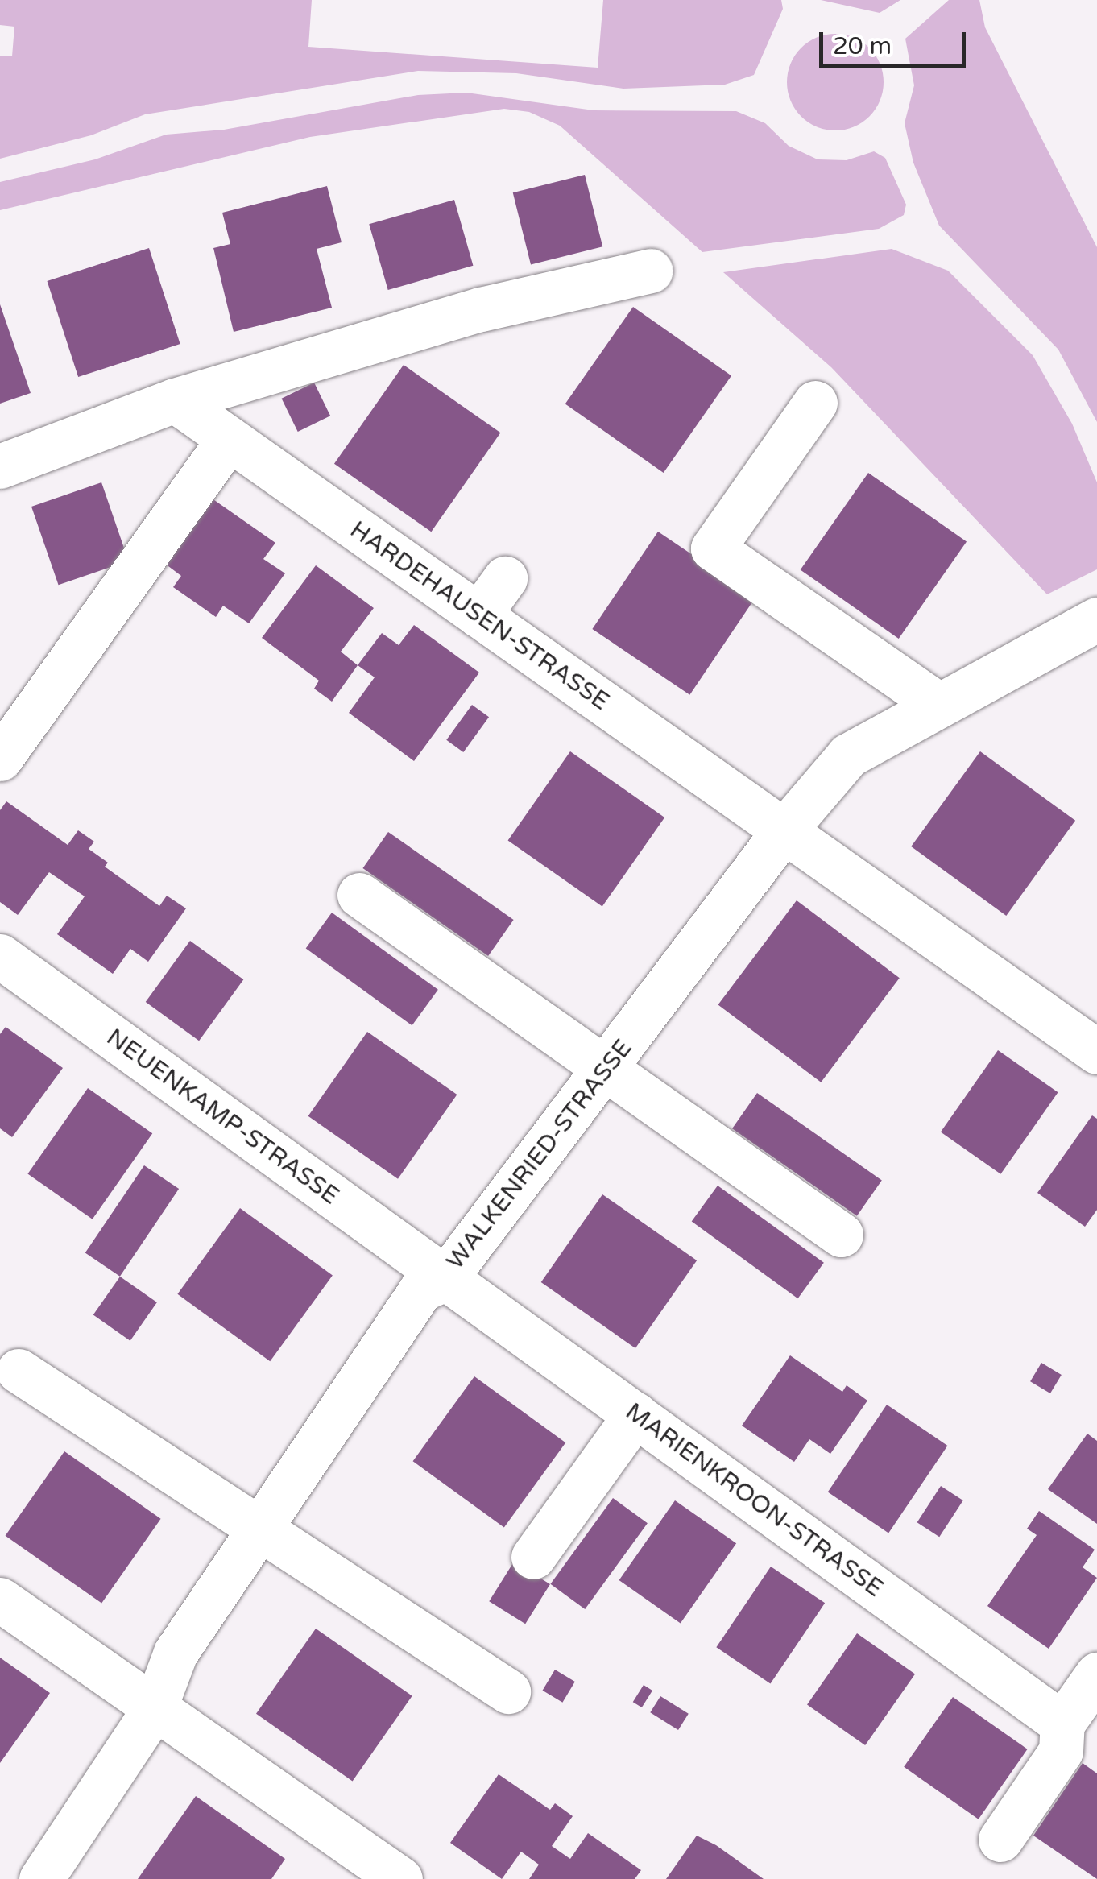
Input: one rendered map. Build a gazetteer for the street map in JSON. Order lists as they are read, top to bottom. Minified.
{"streets":{"street":["HARDEHAUSEN-STRASSE","NEUENKAMP-STRASSE","WALKENRIED-STRASSE","MARIENKROON-STRASSE"]},"crossings":[["HARDEHAUSEN-STRASSE","WALKENRIED-STRASSE"],["NEUENKAMP-STRASSE","WALKENRIED-STRASSE"],["NEUENKAMP-STRASSE","MARIENKROON-STRASSE"],["WALKENRIED-STRASSE","MARIENKROON-STRASSE"]],"scale_bar":"20 m"}
